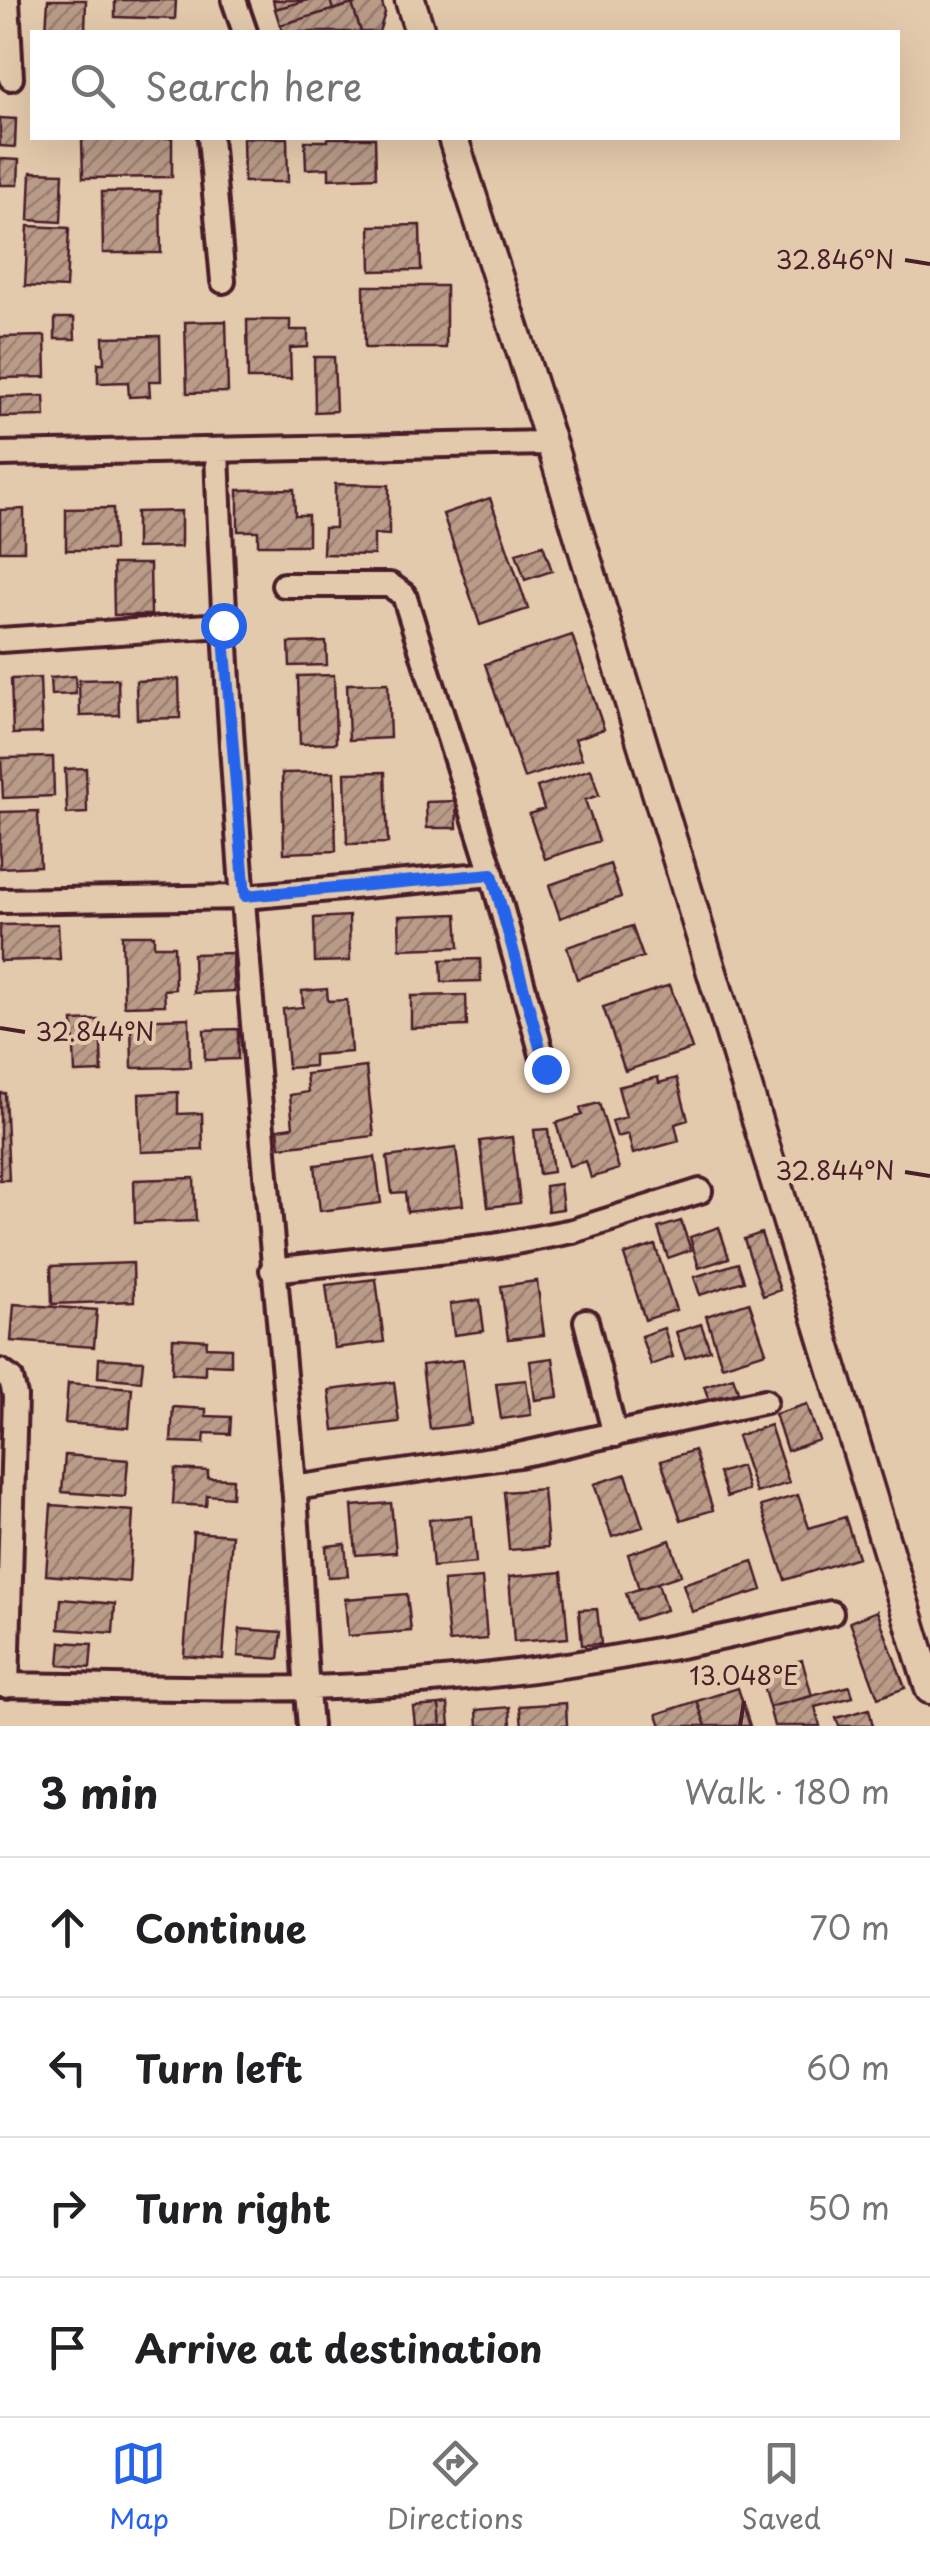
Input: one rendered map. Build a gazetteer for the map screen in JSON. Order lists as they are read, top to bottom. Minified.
{"page":{"search":"Search here","heading":["3 min","Walk · 180 m"],"list":[["Continue","70 m"],["Turn left","60 m"],["Turn right","50 m"],"Arrive at destination"],"nav":["Map","Directions","Saved"]},"coordinates":["32.846°N","32.844°N","13.048°E"]}
